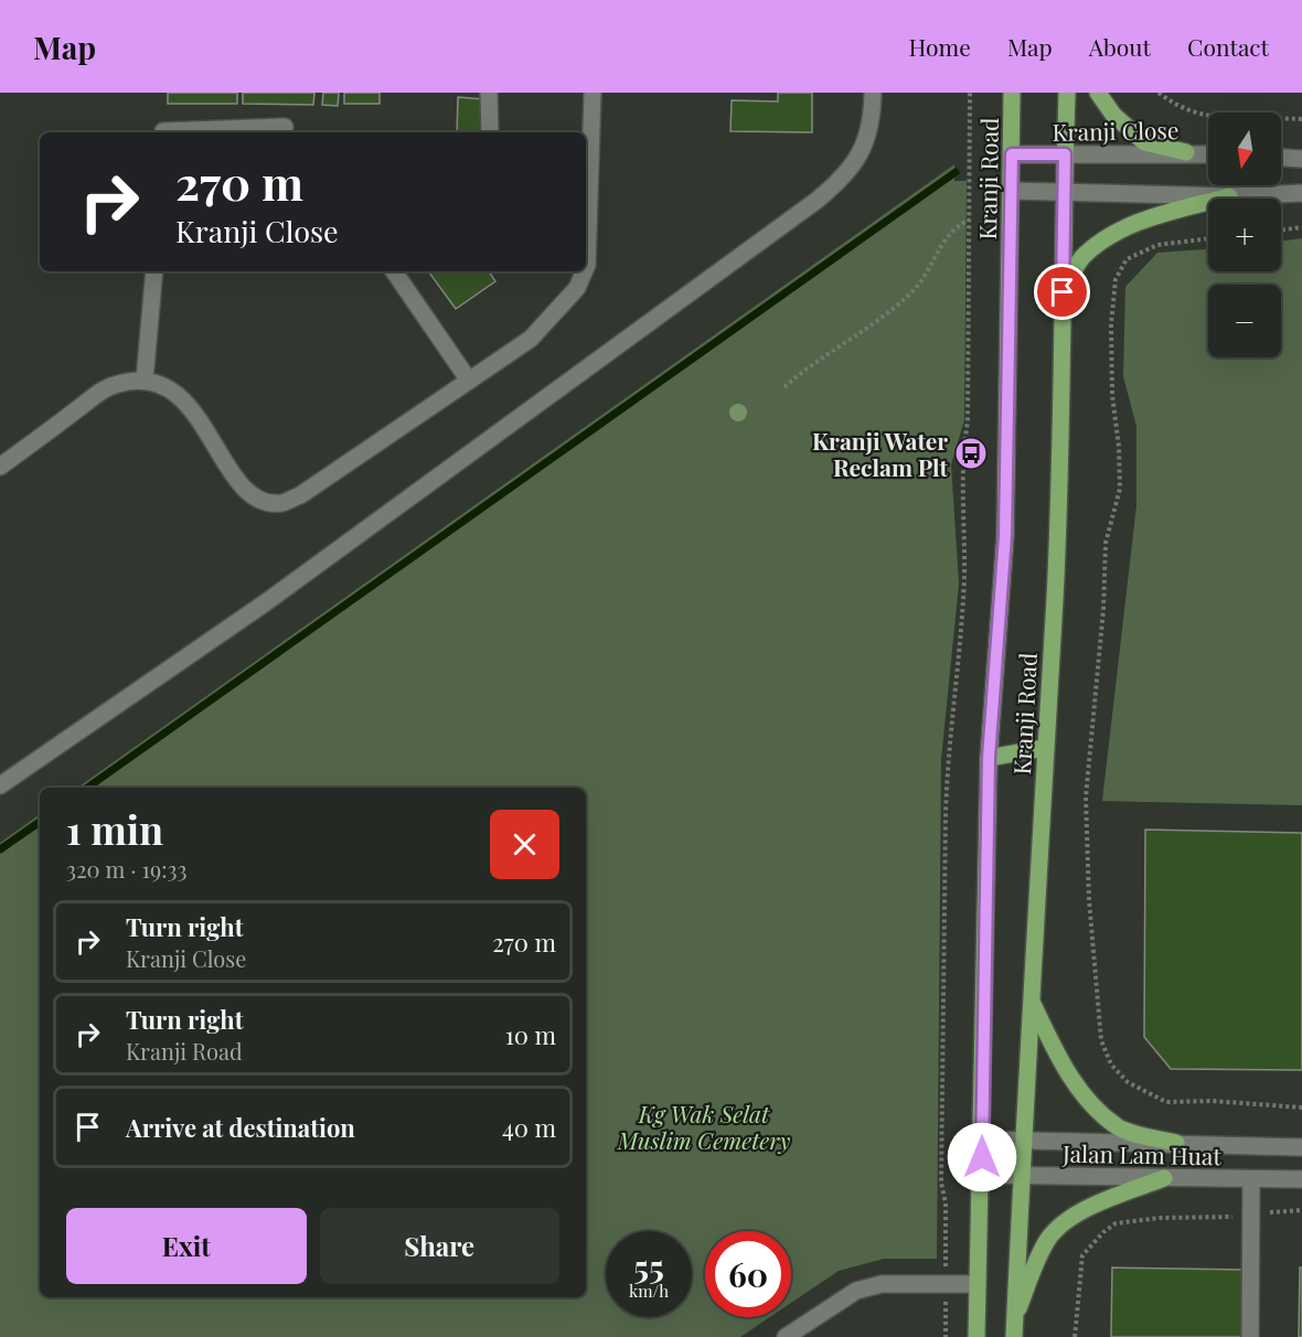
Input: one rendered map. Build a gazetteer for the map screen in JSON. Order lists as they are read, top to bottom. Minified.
{"streets":{"main road":["Kranji Road"],"street":["Kranji Close","Jalan Lam Huat"]},"crossings":[["Kranji Close","Kranji Road"],["Kranji Road","Jalan Lam Huat"]],"parks":["Kg Wak Selat Muslim Cemetery"],"places":{"bus stop":["Kranji Water Reclam Plt"]},"north":"bottom","page":{"header":"Map","nav":["Home","Map","About","Contact"],"map_buttons":["+","−"],"turn":["270 m","Kranji Close"],"heading":["1 min","320 m · 19:33"],"list":[{"name":"Turn right","note":"Kranji Close","value":"270 m"},{"name":"Turn right","note":"Kranji Road","value":"10 m"},{"name":"Arrive at destination","value":"40 m"}],"buttons":["Exit","Share"],"speed":"55 km/h","limit":"60"}}
